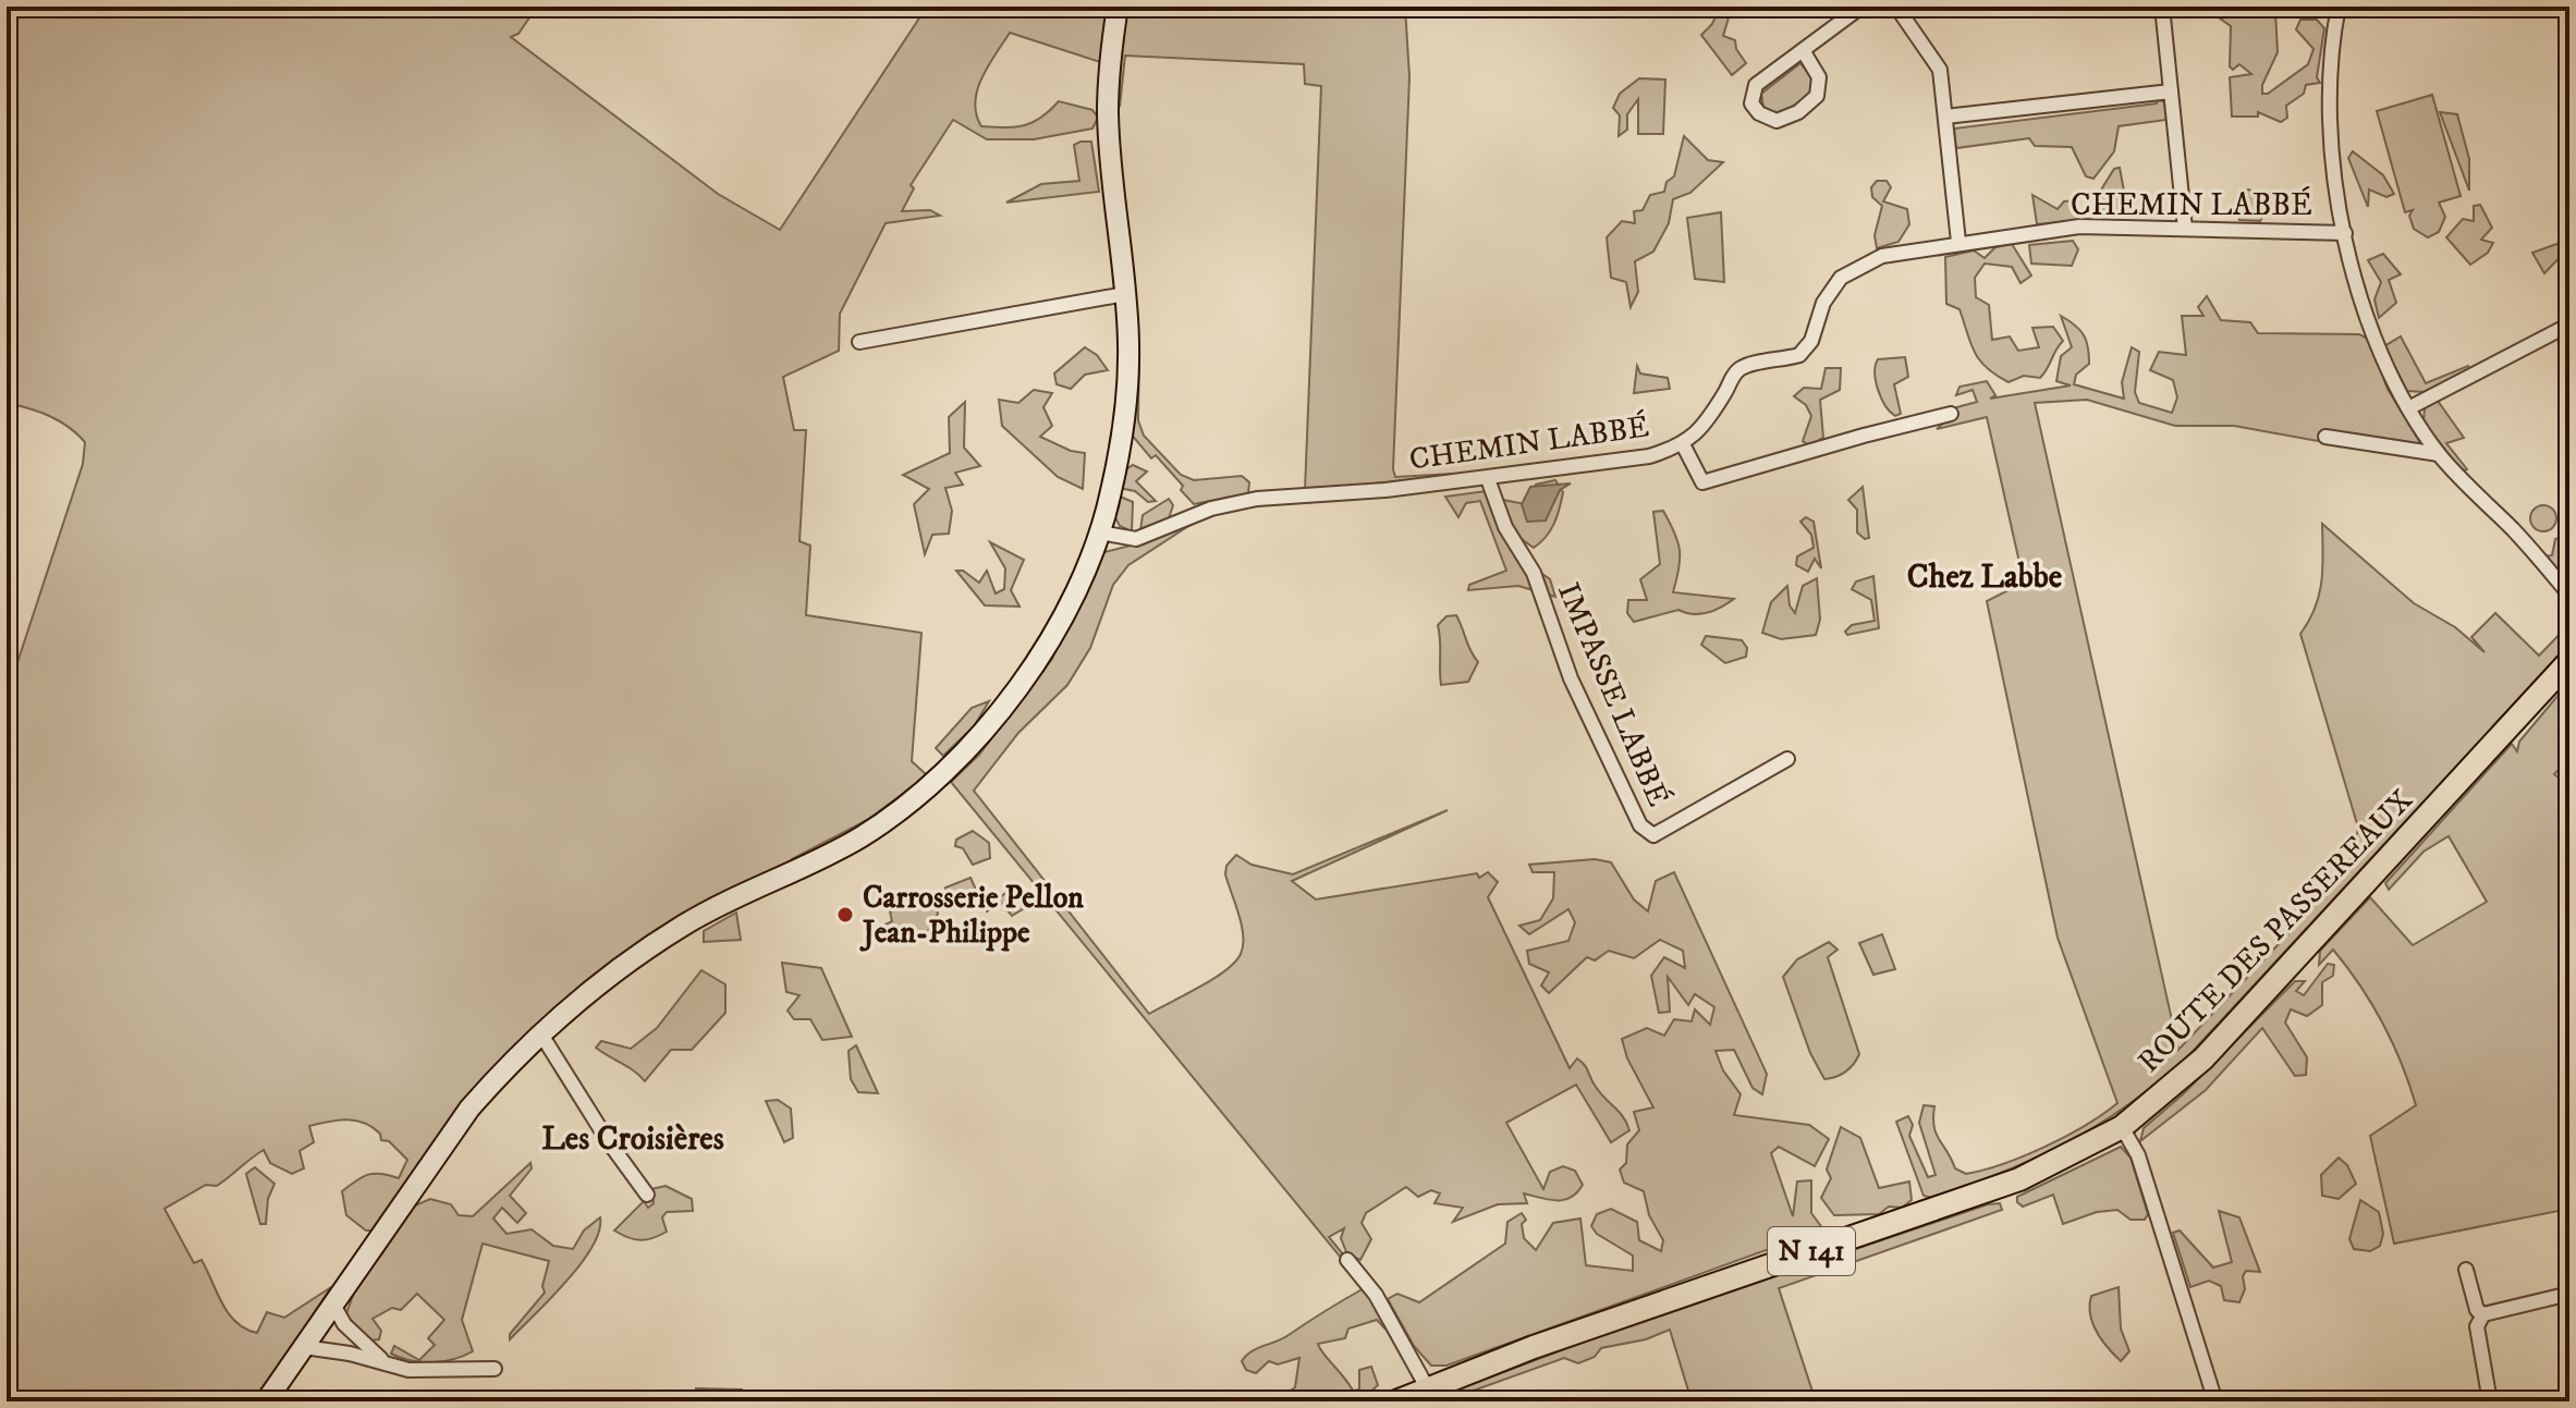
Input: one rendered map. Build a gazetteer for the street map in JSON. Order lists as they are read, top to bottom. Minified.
{"streets":{"main road":["ROUTE DES PASSEREAUX","N 141"],"street":["CHEMIN LABBÉ","IMPASSE LABBÉ"]},"crossings":[["CHEMIN LABBÉ","IMPASSE LABBÉ"]],"districts":["Chez Labbe","Les Croisières"],"places":["Carrosserie Pellon Jean-Philippe"]}
